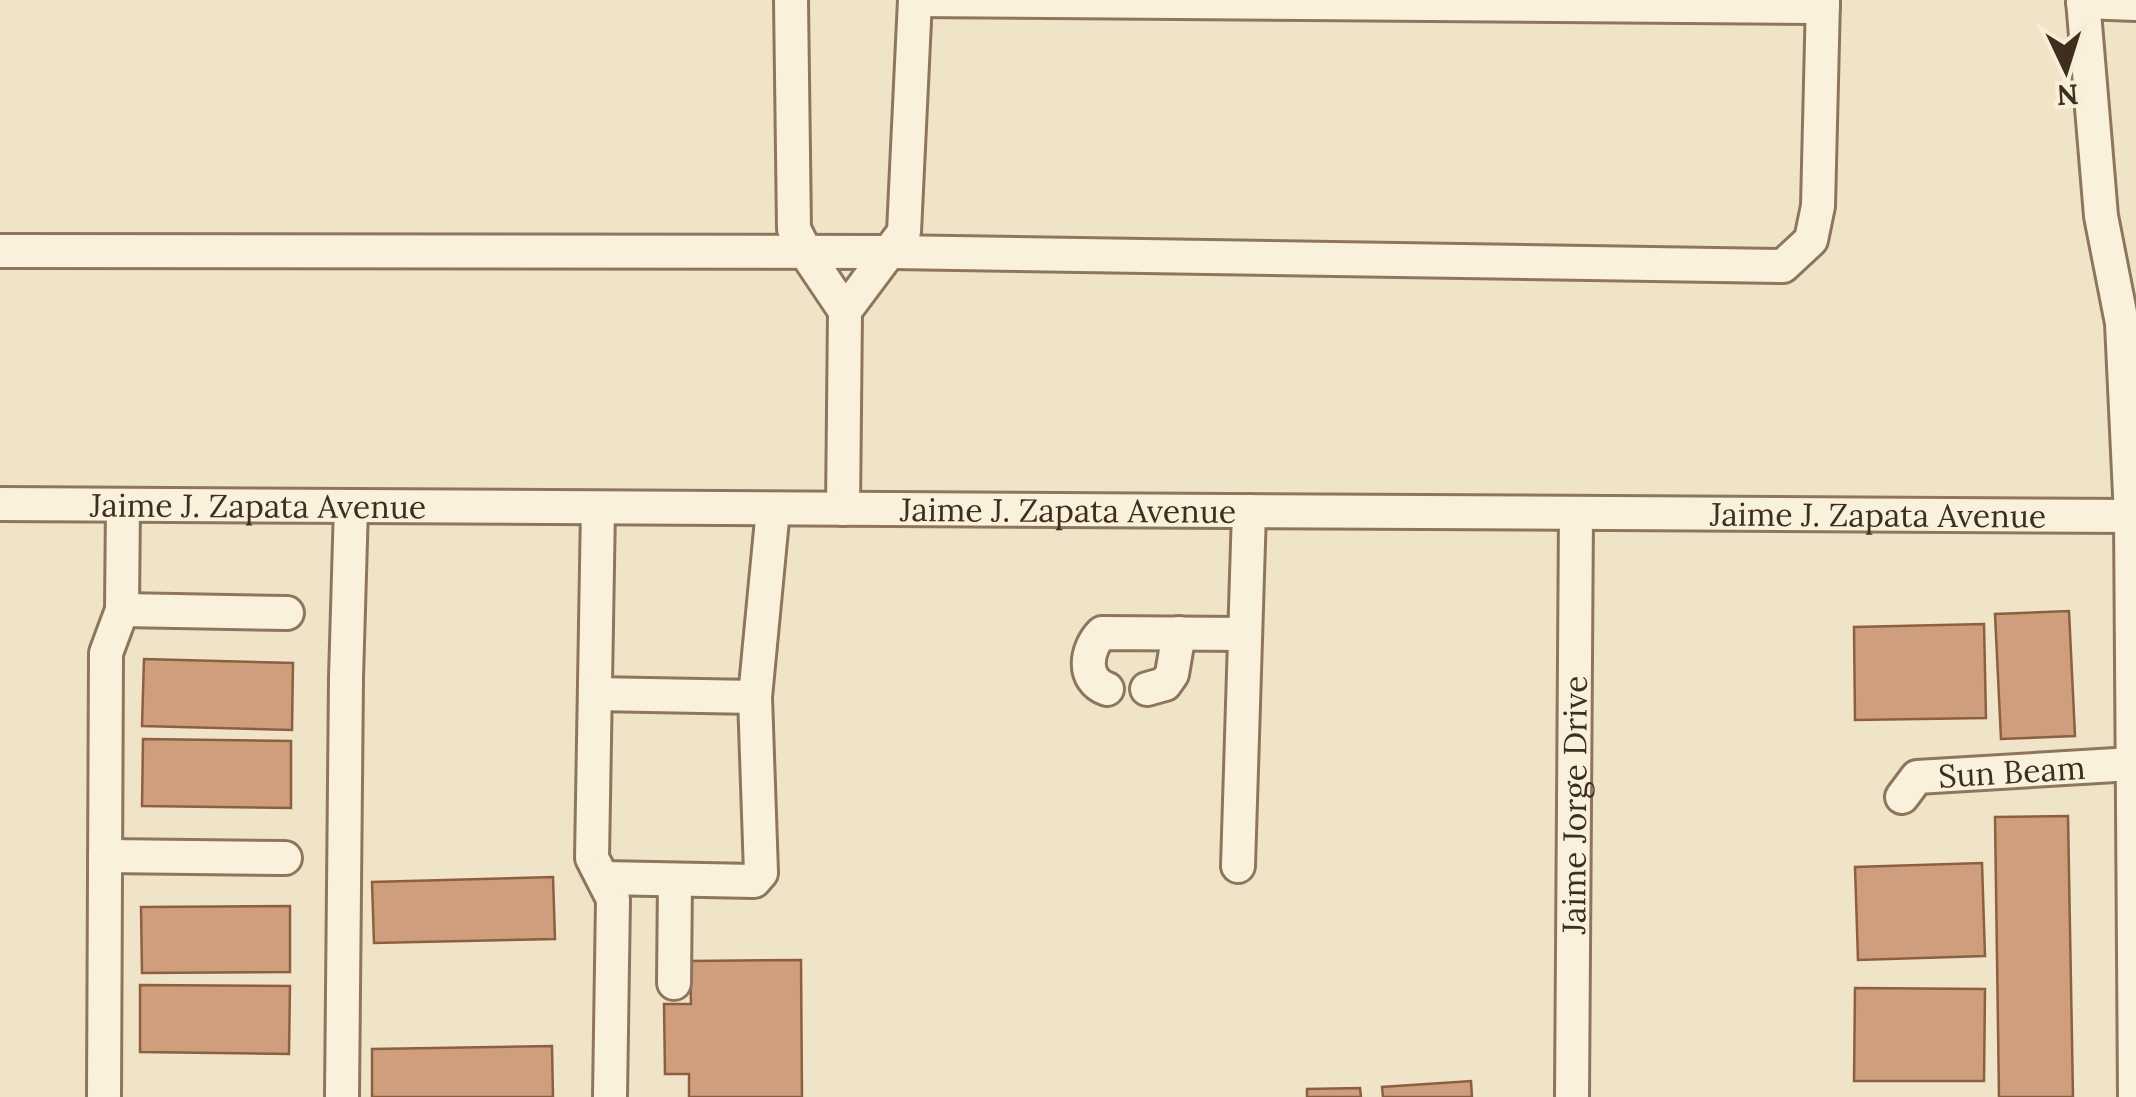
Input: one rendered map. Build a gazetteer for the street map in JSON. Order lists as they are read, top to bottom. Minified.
{"streets":{"street":["Jaime J. Zapata Avenue","Sun Beam","Jaime Jorge Drive"]},"crossings":[["Jaime J. Zapata Avenue","Jaime Jorge Drive"]],"north":"bottom"}
